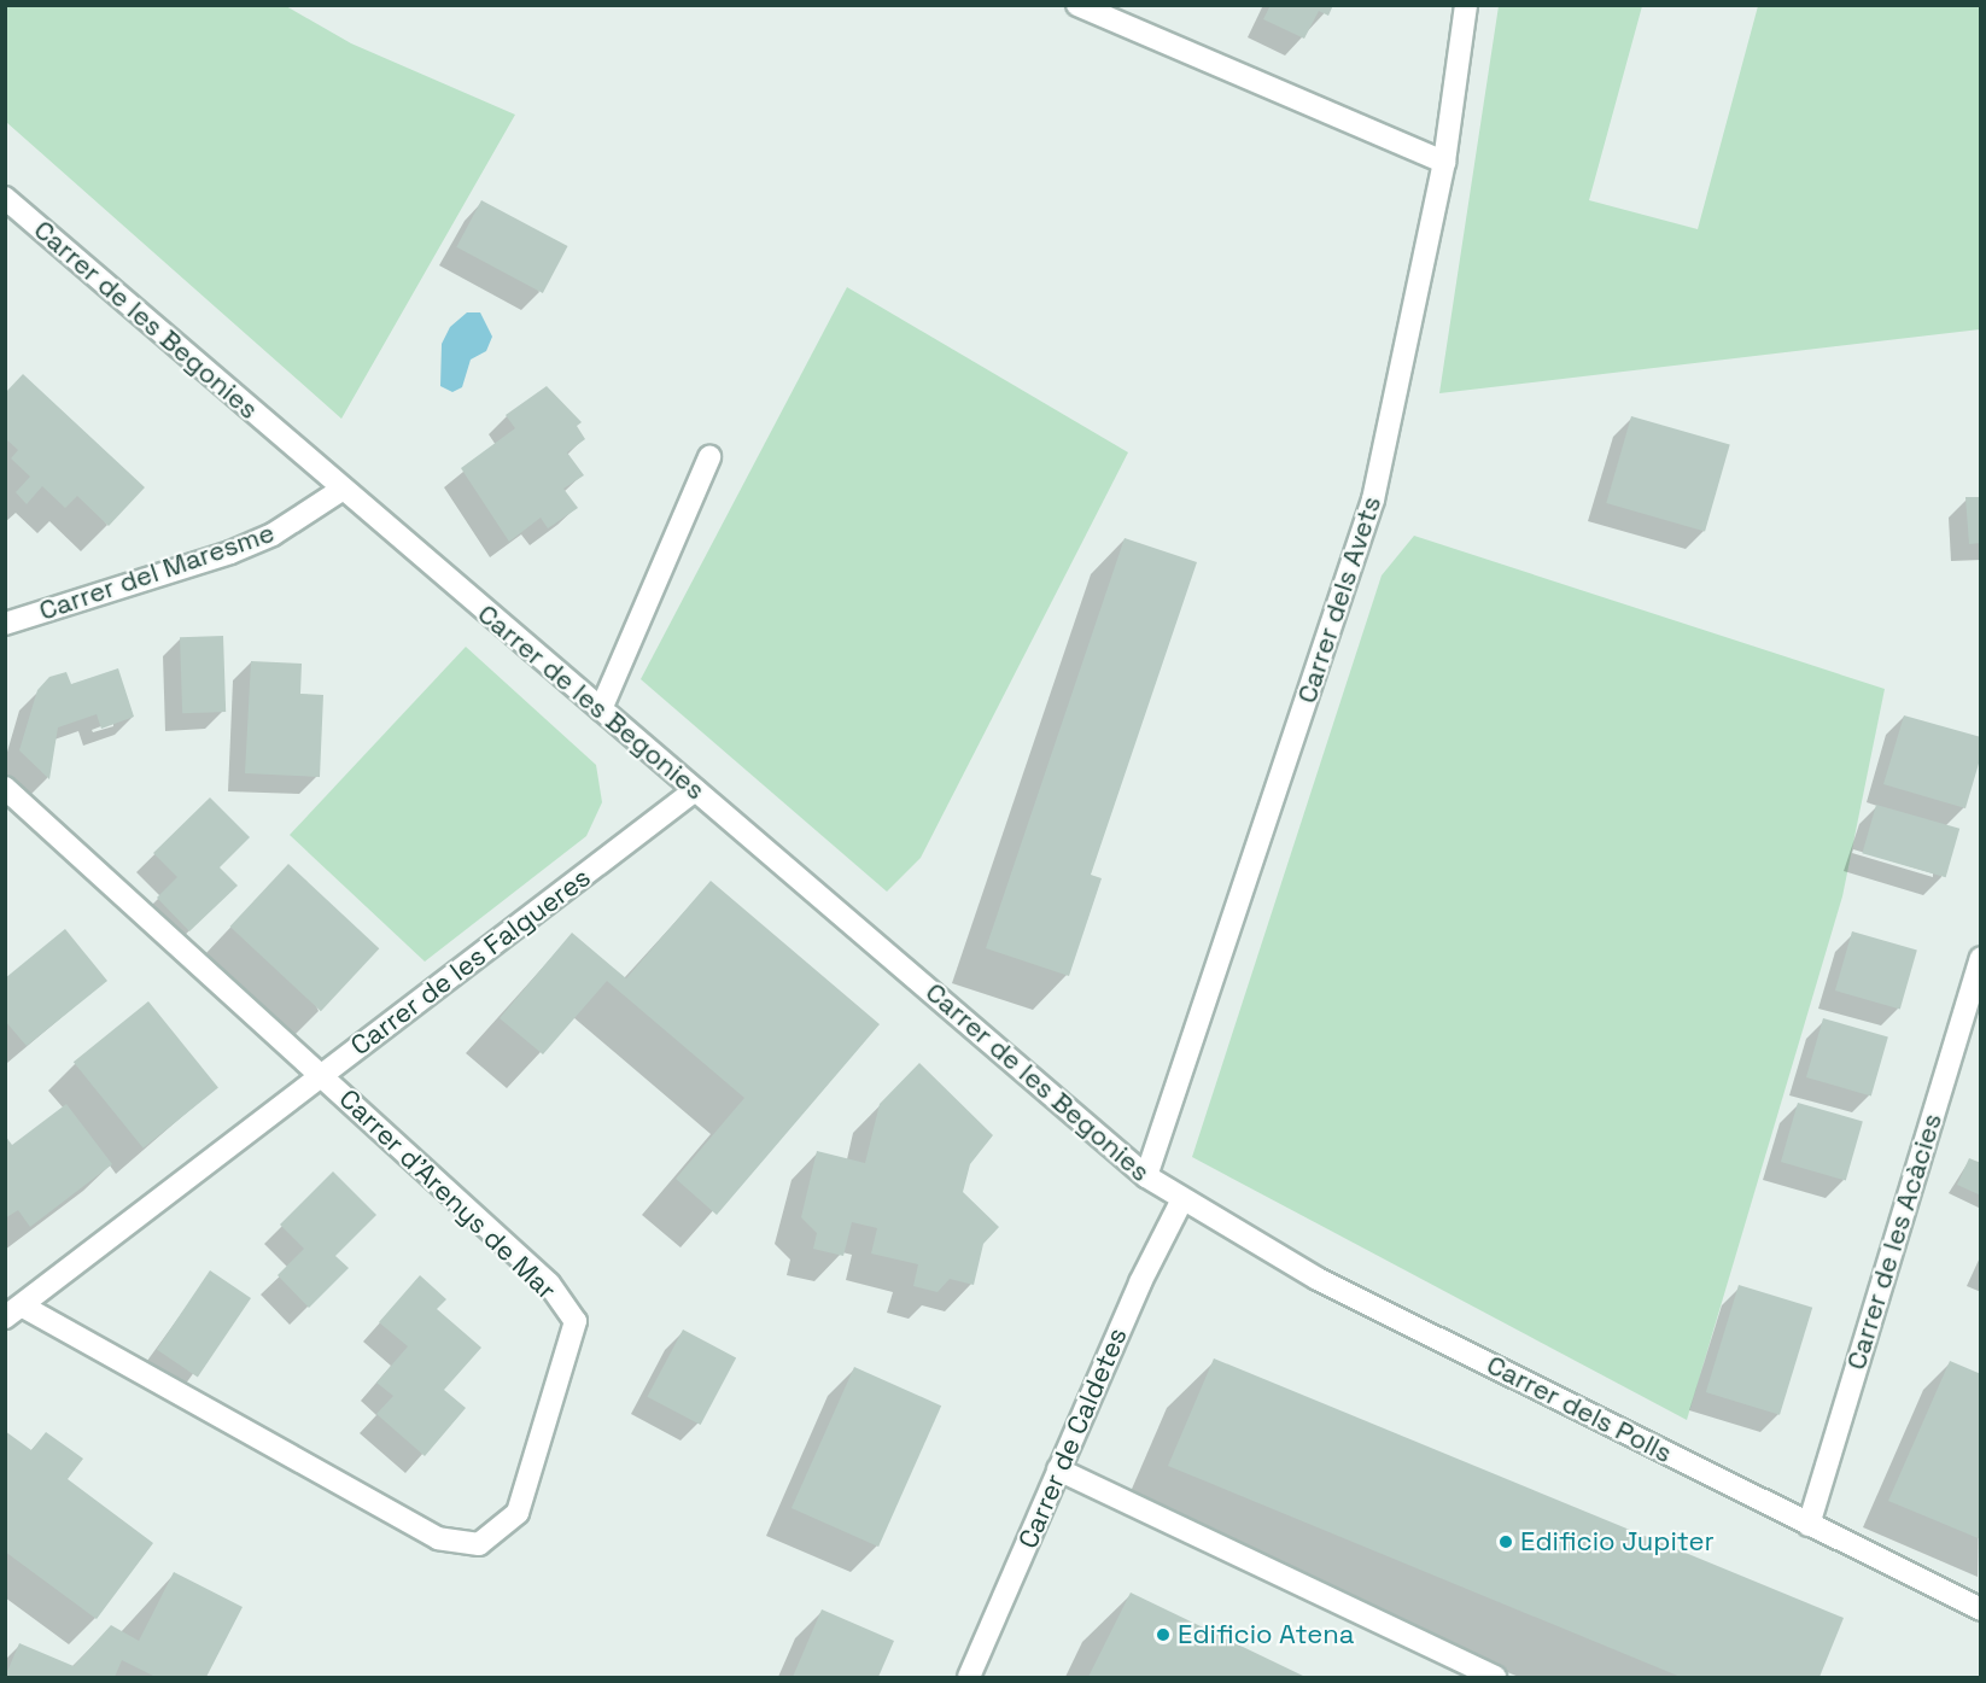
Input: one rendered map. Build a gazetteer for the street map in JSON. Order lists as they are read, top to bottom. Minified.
{"streets":{"street":["Carrer de les Begonies","Carrer del Maresme","Carrer dels Avets","Carrer de les Falgueres","Carrer d'Arenys de Mar","Carrer de les Acàcies","Carrer dels Polls","Carrer de Caldetes"]},"crossings":[["Carrer de les Begonies","Carrer del Maresme"],["Carrer de les Begonies","Carrer dels Avets"],["Carrer de les Begonies","Carrer de les Falgueres"],["Carrer de les Begonies","Carrer dels Polls"],["Carrer de les Begonies","Carrer de Caldetes"],["Carrer de les Falgueres","Carrer d'Arenys de Mar"],["Carrer de les Acàcies","Carrer dels Polls"],["Carrer dels Polls","Carrer de Caldetes"]],"places":["Edificio Jupiter","Edificio Atena"]}
